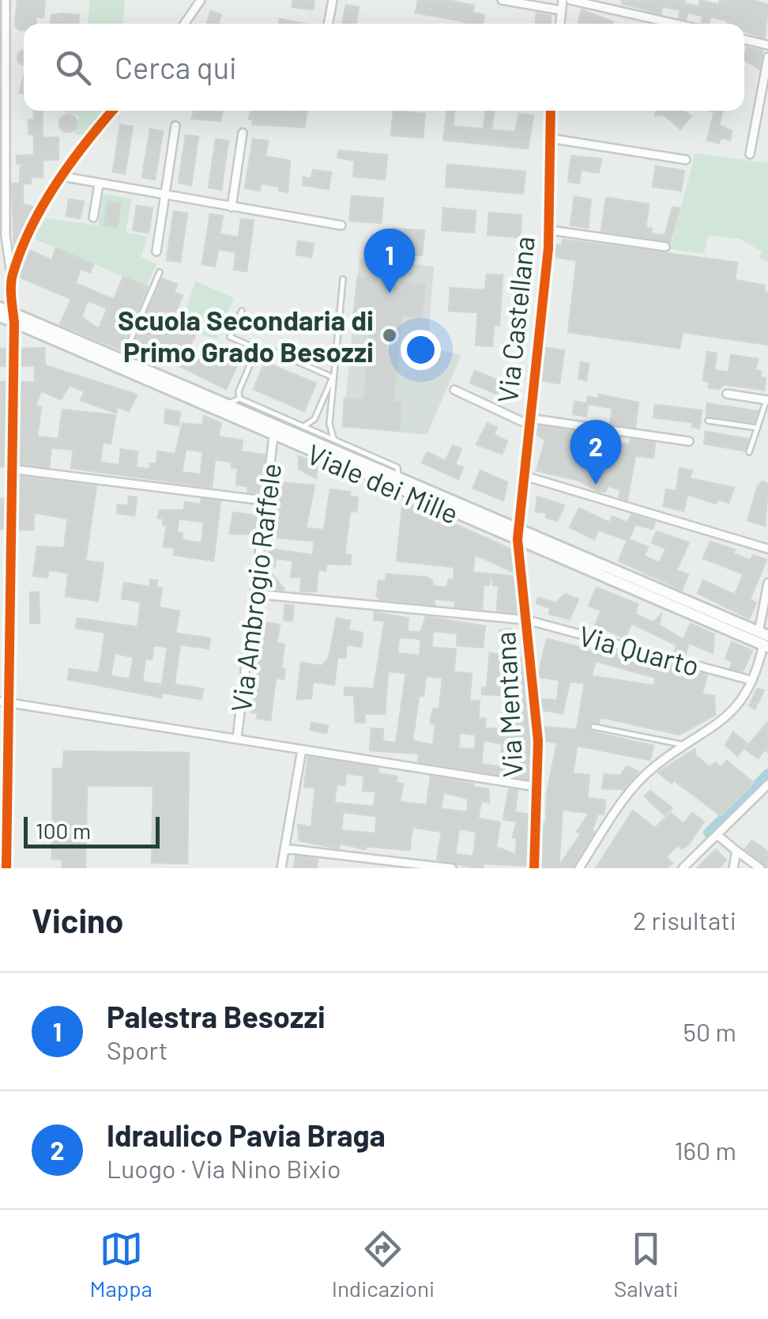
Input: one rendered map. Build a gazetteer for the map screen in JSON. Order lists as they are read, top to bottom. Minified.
{"streets":{"main road":["Viale dei Mille"],"street":["Via Castellana","Via Ambrogio Raffele","Via Quarto","Via Mentana"]},"crossings":[["Via Castellana","Viale dei Mille"],["Via Castellana","Via Mentana"],["Viale dei Mille","Via Ambrogio Raffele"],["Viale dei Mille","Via Mentana"],["Via Ambrogio Raffele","Via Quarto"],["Via Quarto","Via Mentana"]],"places":["Scuola Secondaria di Primo Grado Besozzi"],"scale_bar":"100 m","page":{"search":"Cerca qui","pins":["1","2"],"scale":"100 m","heading":["Vicino","2 risultati"],"list":[{"mark":"1","name":"Palestra Besozzi","note":"Sport","value":"50 m"},{"mark":"2","name":"Idraulico Pavia Braga","note":"Luogo · Via Nino Bixio","value":"160 m"}],"nav":["Mappa","Indicazioni","Salvati"]}}
